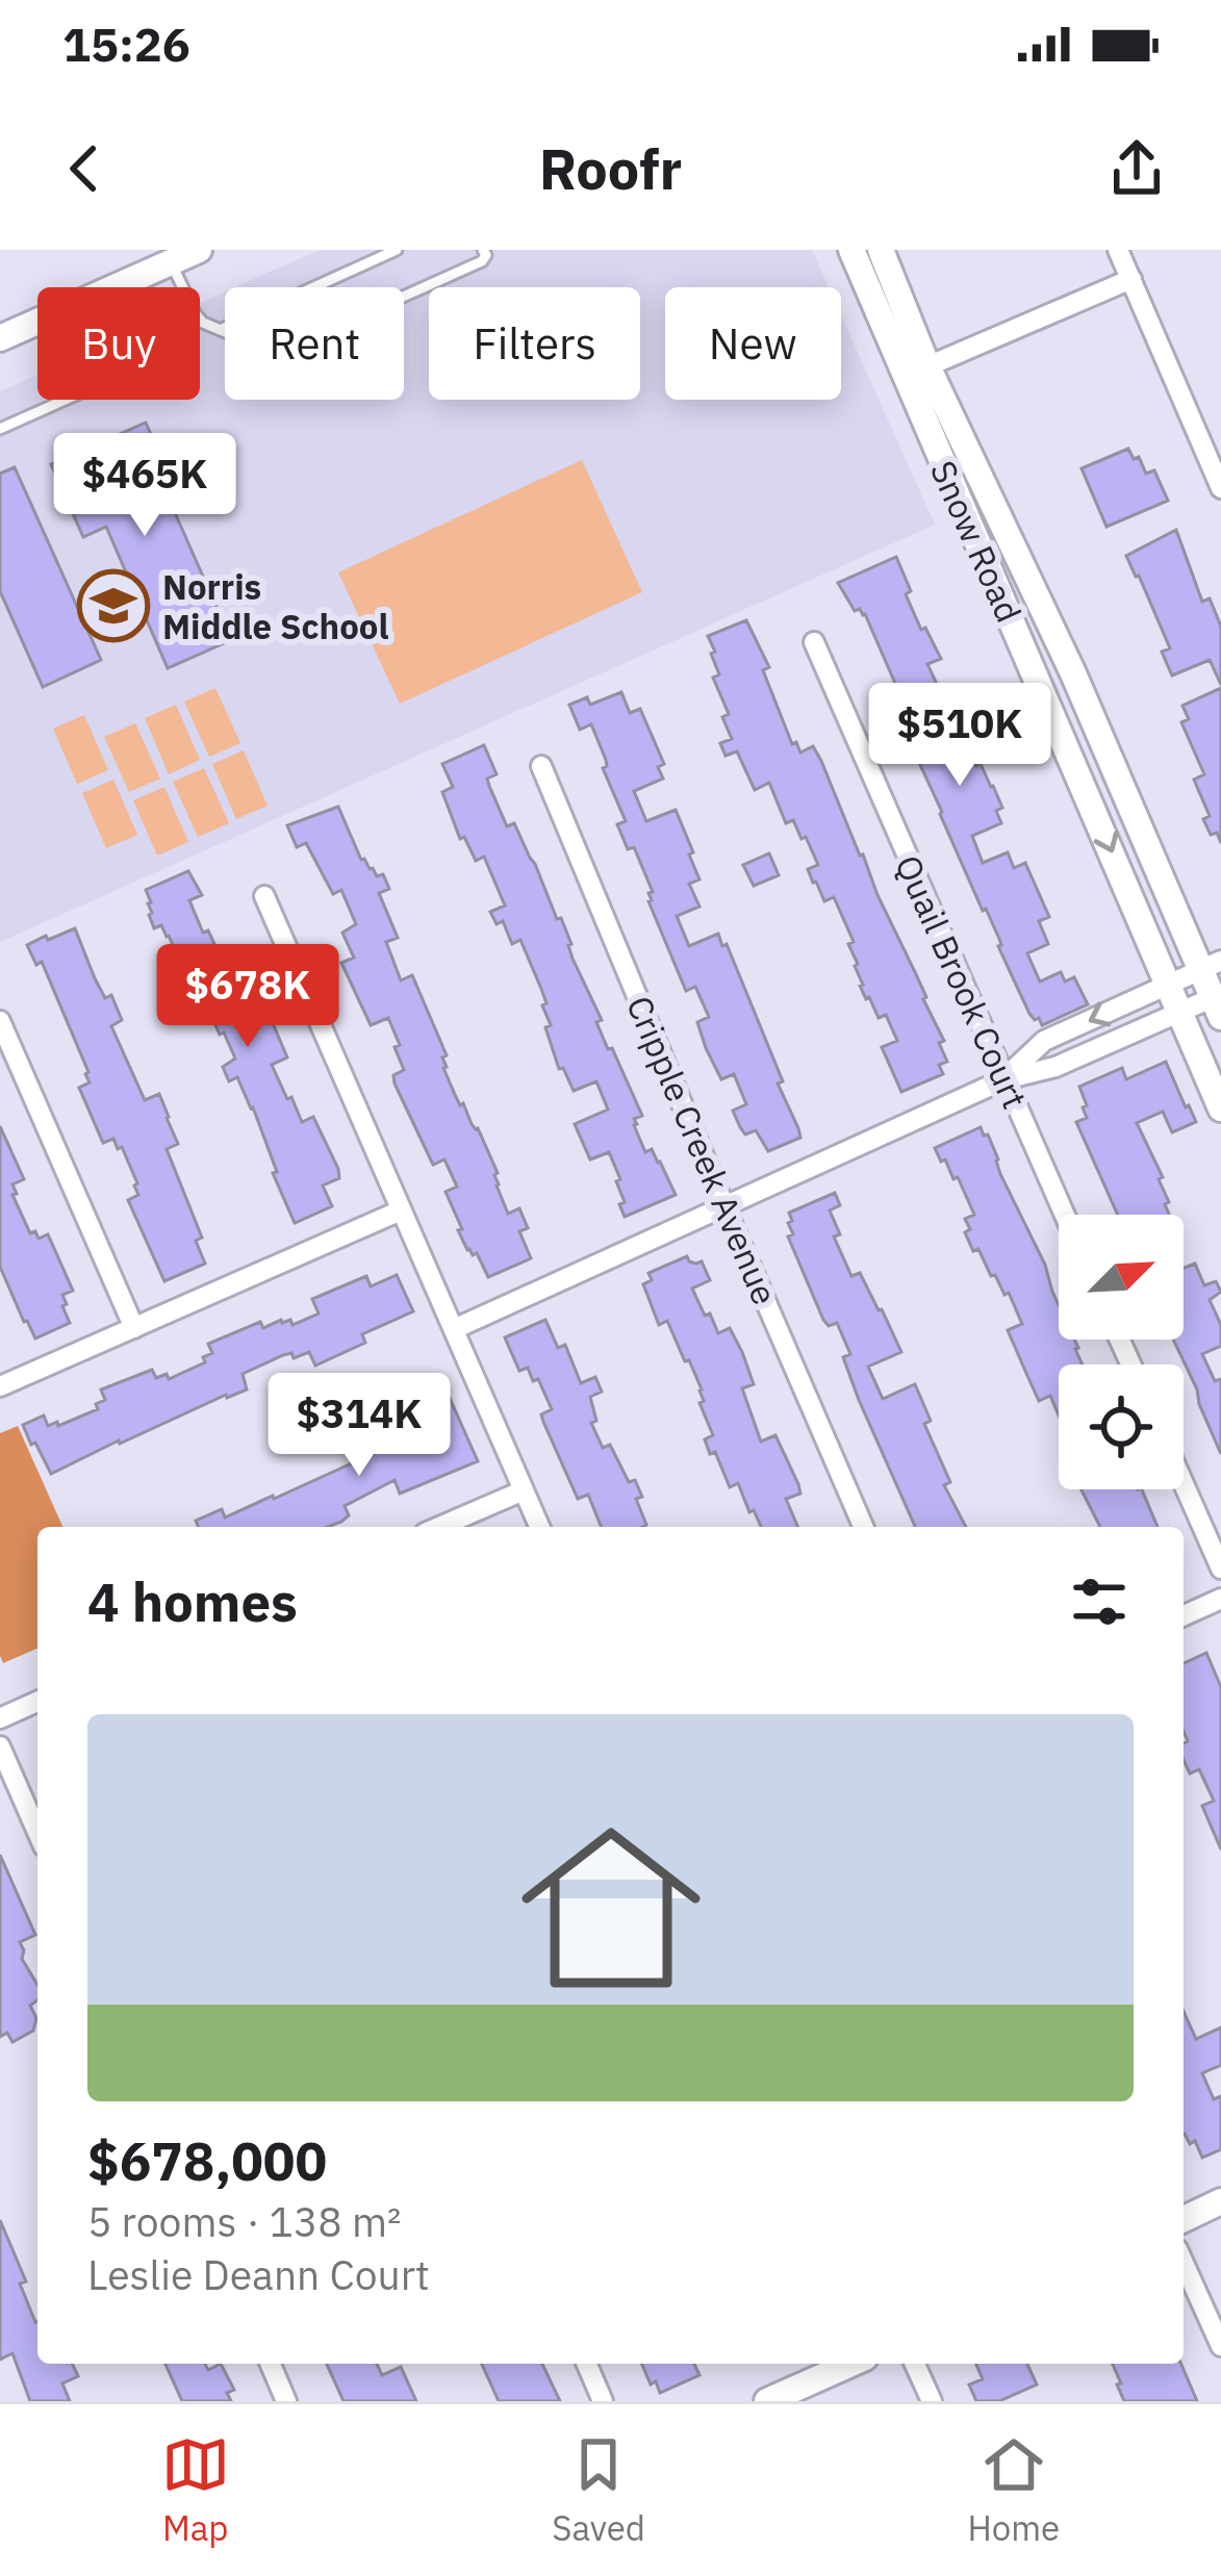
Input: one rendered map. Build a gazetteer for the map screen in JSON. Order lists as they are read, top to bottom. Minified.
{"streets":{"main road":["Snow Road"],"street":["Quail Brook Court","Cripple Creek Avenue"]},"places":{"school or university":["Norris Middle School"]},"north":"top right","page":{"status":"15:26","header":"Roofr","chip":["Buy","Rent","Filters","New"],"price":["$465K","$510K","$678K","$314K"],"heading":"4 homes","list":[{"name":"$678,000","note":"5 rooms · 138 m² · Leslie Deann Court"}],"tabs":["Map","Saved","Home"]}}
